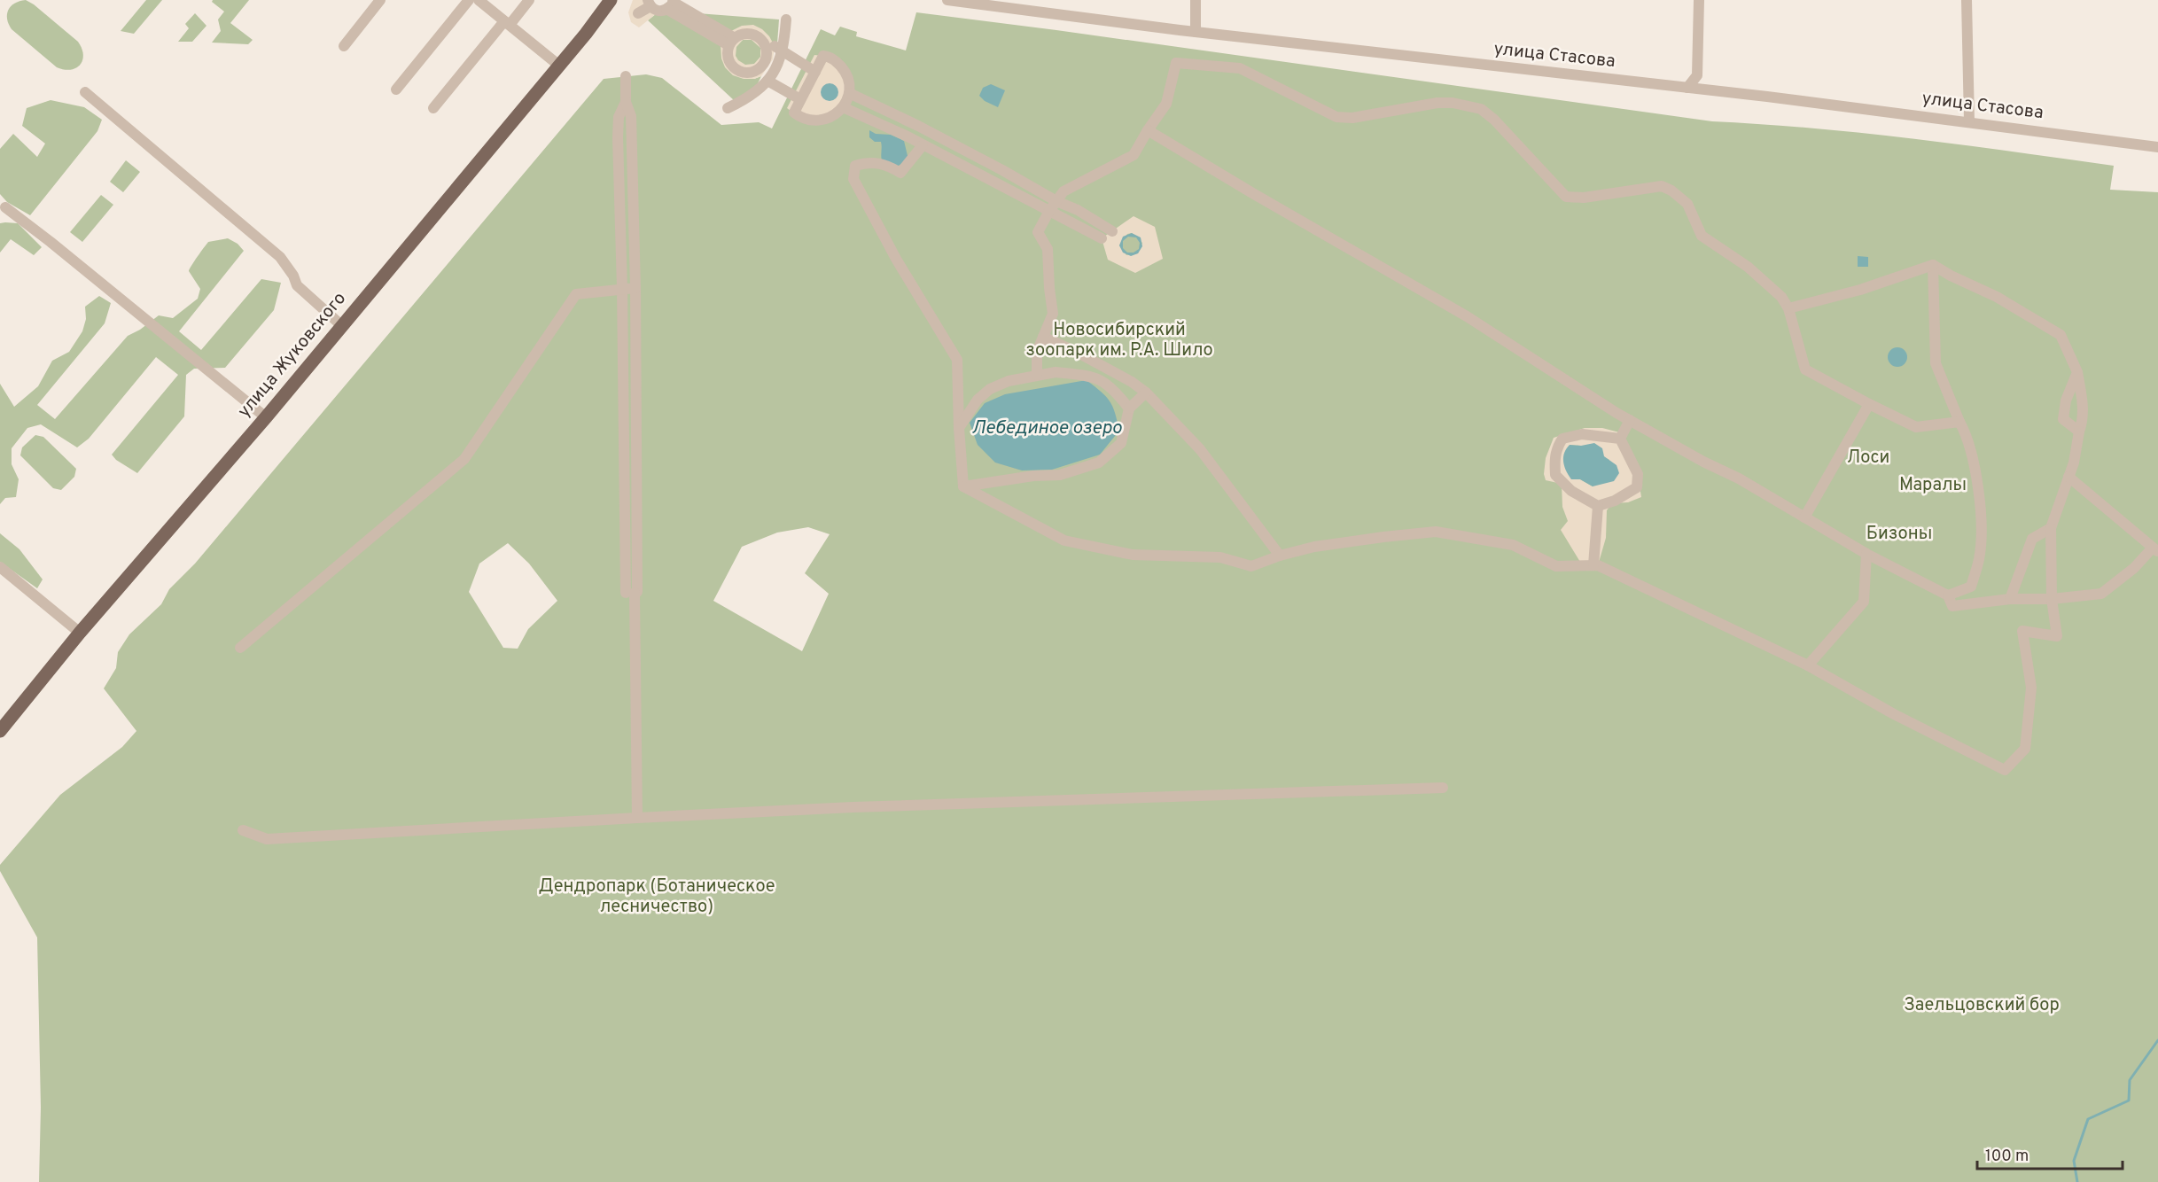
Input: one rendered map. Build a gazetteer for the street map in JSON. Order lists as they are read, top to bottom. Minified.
{"streets":{"main road":["улица Жуковского"],"street":["улица Стасова"]},"water":["Лебединое озеро"],"parks":["Новосибирский зоопарк им. Р.А. Шило","Лоси","Маралы","Бизоны","Дендропарк (Ботаническое лесничество)","Заельцовский бор"],"scale_bar":"100 m"}
